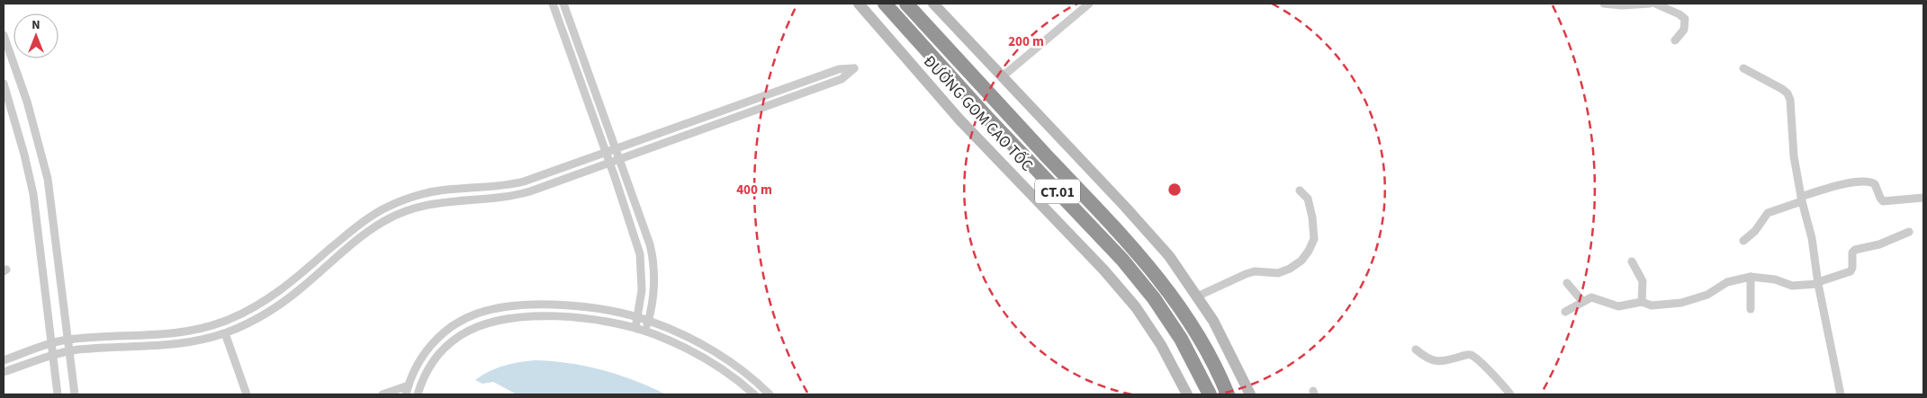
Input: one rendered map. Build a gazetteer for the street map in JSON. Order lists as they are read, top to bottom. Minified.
{"streets":{"highway":["CT.01"],"main road":["ĐƯỜNG GOM CAO TỐC"]},"north":"top","rings":["200 m","400 m"]}
